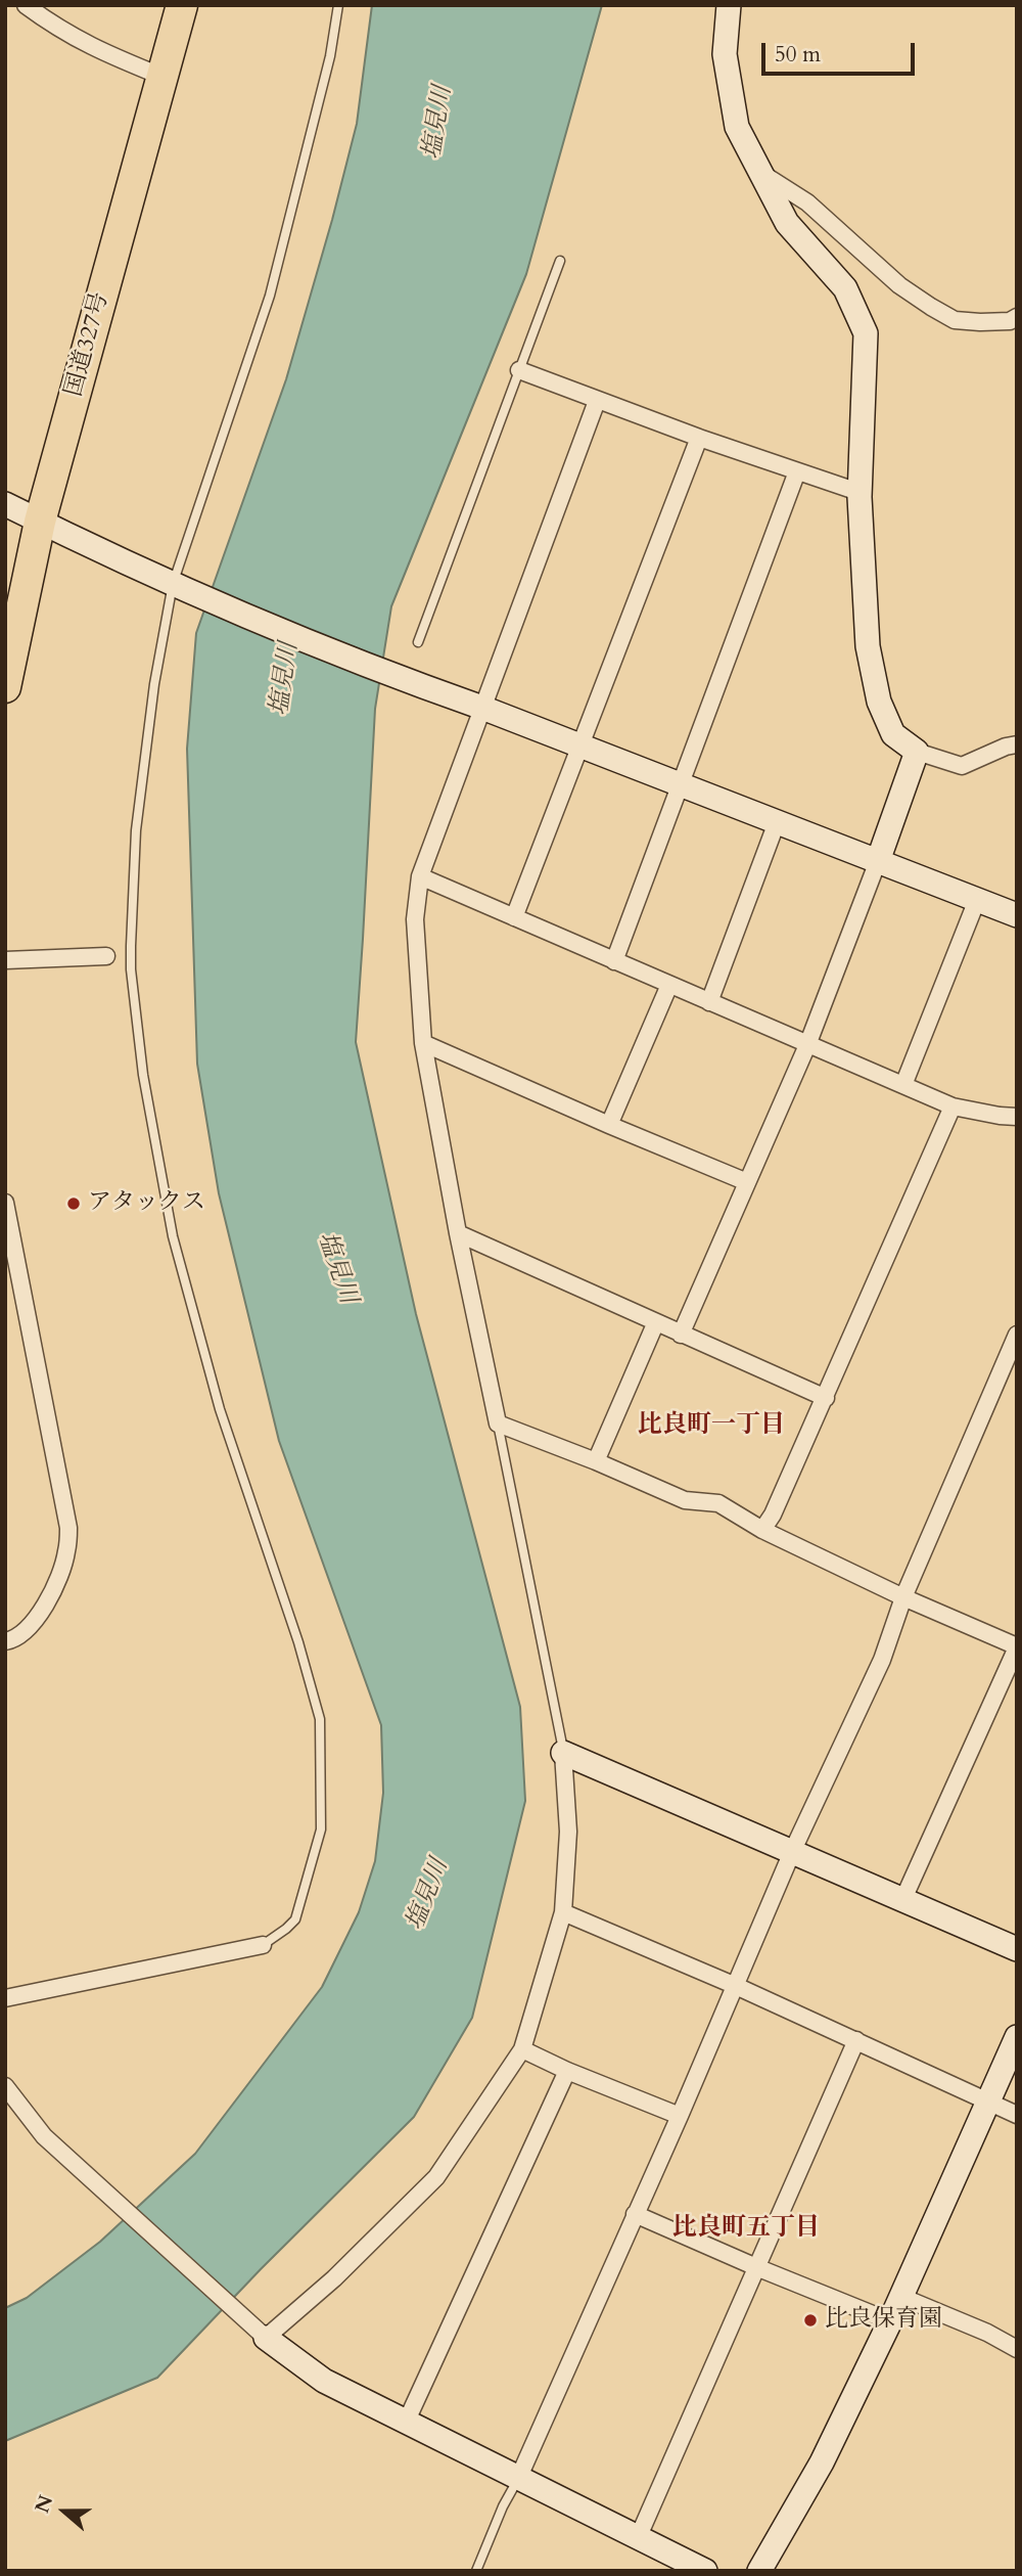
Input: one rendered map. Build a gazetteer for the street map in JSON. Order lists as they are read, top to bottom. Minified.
{"streets":{"highway":["国道327号"]},"districts":["比良町一丁目","比良町五丁目"],"water":["塩見川"],"places":["アタックス","比良保育園"],"scale_bar":"50 m","north":"left"}
